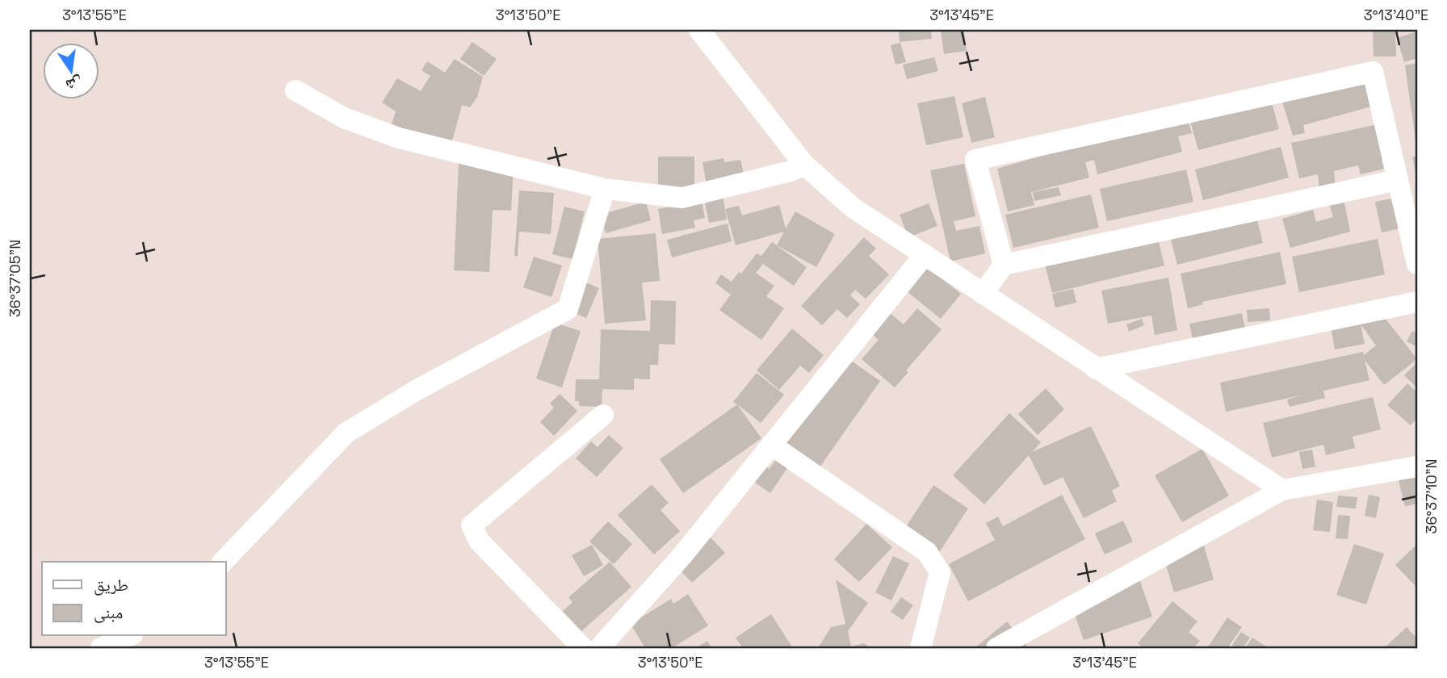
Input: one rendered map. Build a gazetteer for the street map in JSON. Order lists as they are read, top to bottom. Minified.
{"legend":["طريق","مبنى"],"north":"bottom","coordinates":["3°13'55\"E","3°13'50\"E","3°13'45\"E","3°13'40\"E","36°37'05\"N","36°37'10\"N"]}
